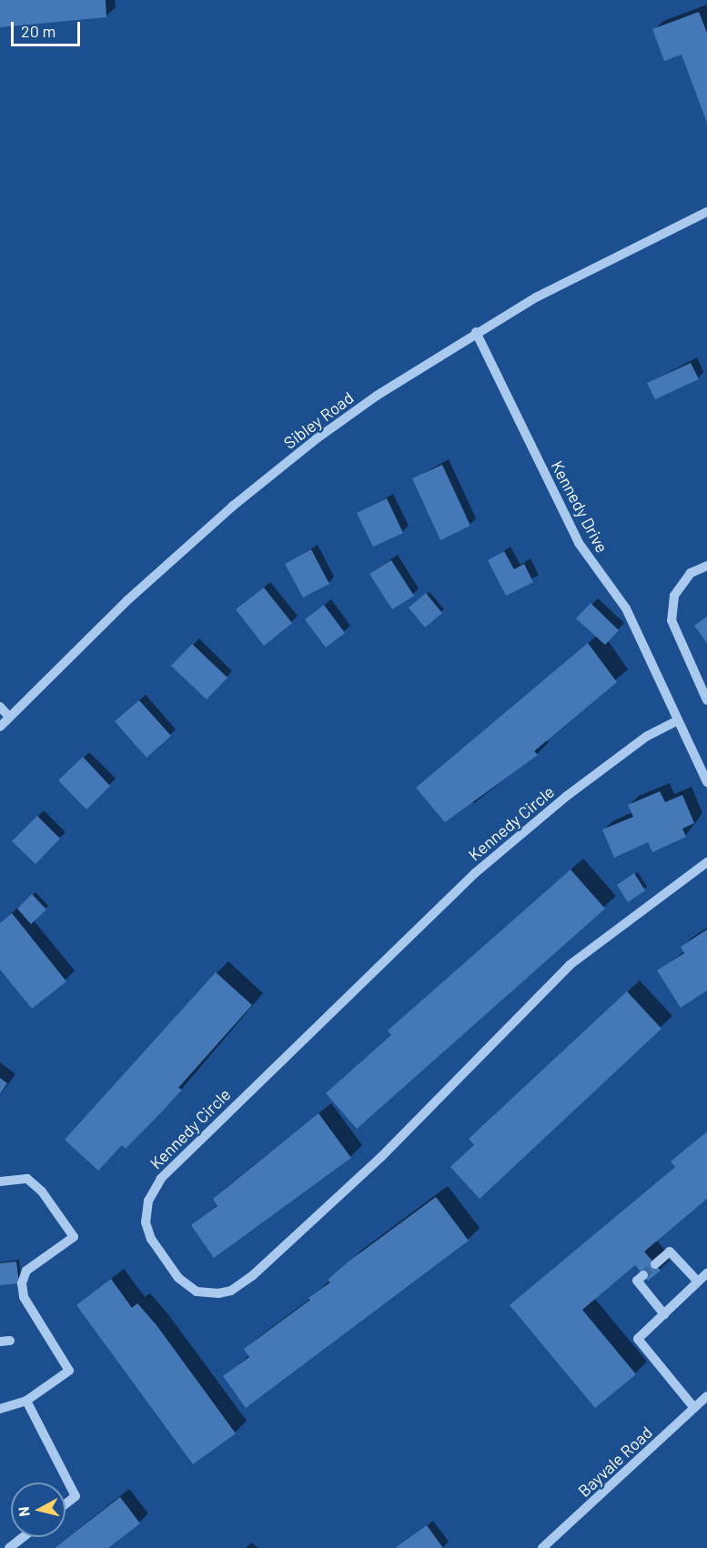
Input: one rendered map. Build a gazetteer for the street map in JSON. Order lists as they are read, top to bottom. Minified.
{"streets":{"street":["Sibley Road","Kennedy Drive","Kennedy Circle","Bayvale Road"]},"crossings":[["Sibley Road","Kennedy Drive"],["Kennedy Drive","Kennedy Circle"]],"scale_bar":"20 m","north":"left"}
